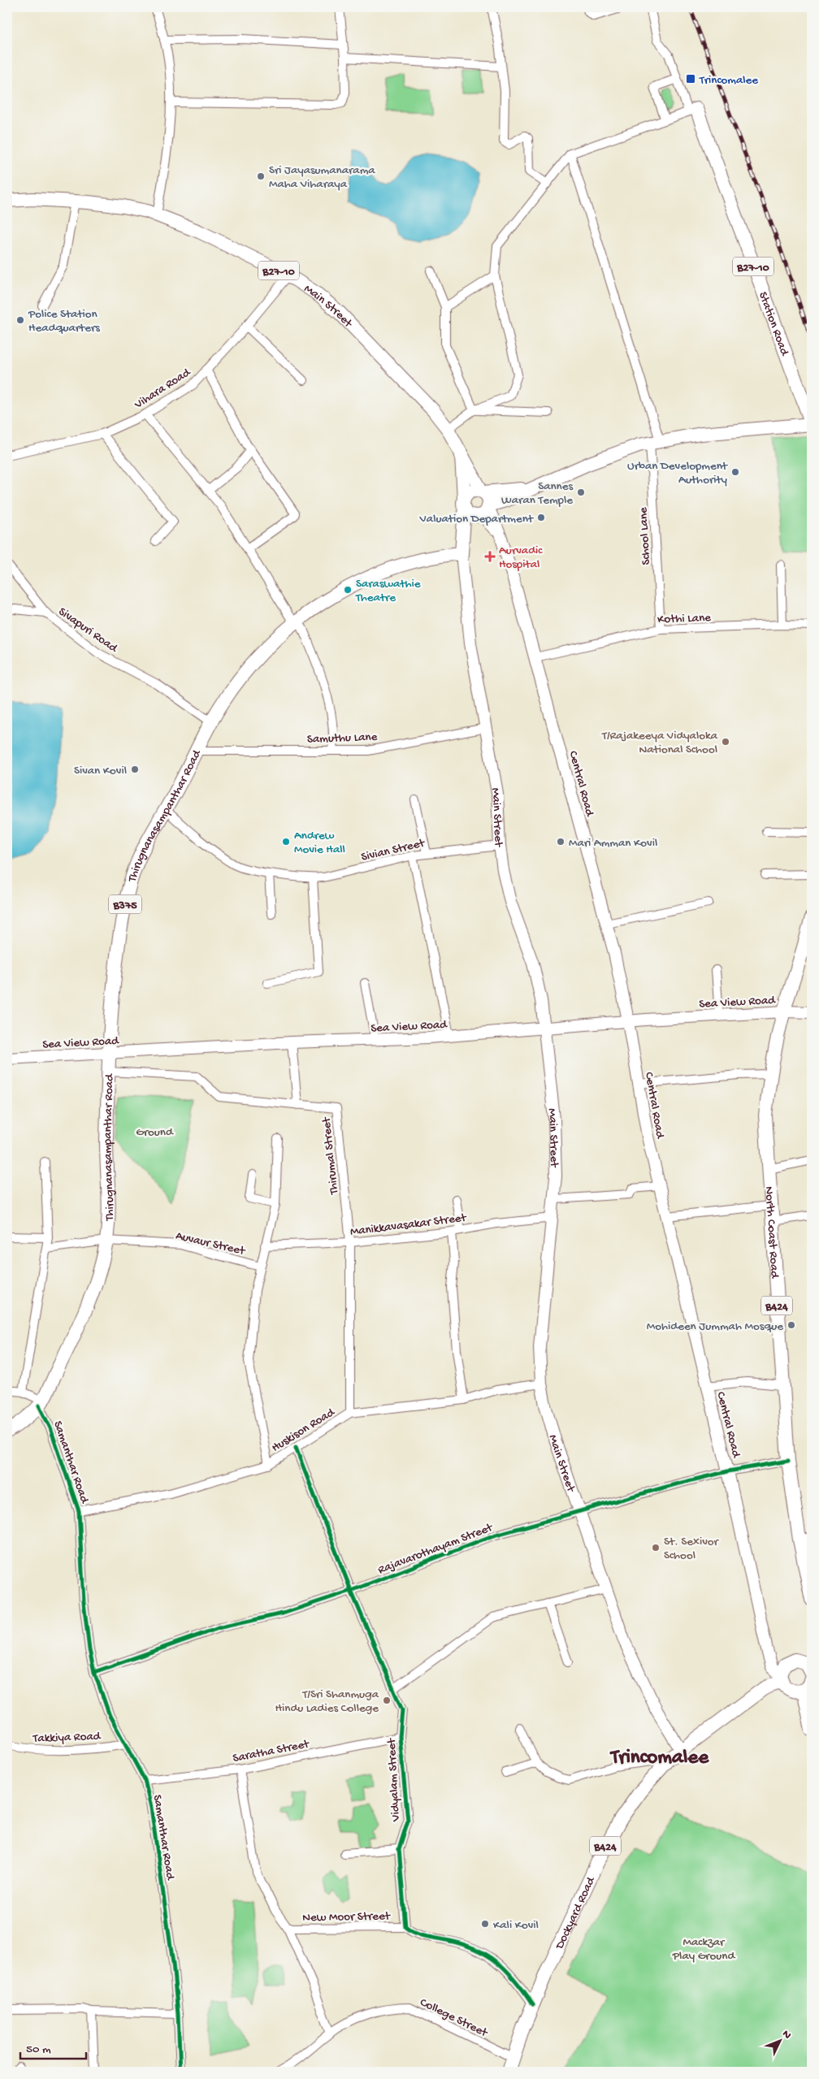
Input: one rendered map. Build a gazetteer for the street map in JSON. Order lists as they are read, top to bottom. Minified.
{"streets":{"main road":["B27-10","Main Street","Station Road","Central Road","Thirugnanasampanthar Road","B375","Sea View Road","North Coast Road","B424","Dockyard Road"],"street":["Vihara Road","School Lane","Kothi Lane","Sivapuri Road","Samuthu Lane","Sivian Street","Thirumal Street","Manikkavasakar Street","Auvaur Street","Huskison Road","Samanthar Road","Rajavarothayam Street","Takkiya Road","Saratha Street","Vidyalam Street","New Moor Street","College Street"]},"crossings":[["Main Street","Station Road"],["Main Street","Vihara Road"],["Main Street","Samuthu Lane"],["Main Street","Central Road"],["Main Street","Thirugnanasampanthar Road"],["Main Street","Sivian Street"],["Main Street","Sea View Road"],["Main Street","Manikkavasakar Street"],["Main Street","Huskison Road"],["Main Street","Rajavarothayam Street"],["Main Street","Dockyard Road"],["Station Road","School Lane"],["Station Road","Central Road"],["School Lane","Kothi Lane"],["Kothi Lane","Central Road"],["Sivapuri Road","Thirugnanasampanthar Road"],["Samuthu Lane","Thirugnanasampanthar Road"],["Central Road","Sea View Road"],["Central Road","Rajavarothayam Street"],["Central Road","Dockyard Road"],["Thirugnanasampanthar Road","Sivian Street"],["Thirugnanasampanthar Road","B375"],["Thirugnanasampanthar Road","Sea View Road"],["Thirugnanasampanthar Road","Thirumal Street"],["Thirugnanasampanthar Road","Auvaur Street"],["Thirugnanasampanthar Road","Samanthar Road"],["B375","Samanthar Road"],["Sea View Road","North Coast Road"],["Thirumal Street","Manikkavasakar Street"],["Thirumal Street","Huskison Road"],["North Coast Road","Rajavarothayam Street"],["Huskison Road","Samanthar Road"],["Huskison Road","Vidyalam Street"],["Samanthar Road","Rajavarothayam Street"],["Samanthar Road","Takkiya Road"],["Samanthar Road","Saratha Street"],["Rajavarothayam Street","Vidyalam Street"],["Saratha Street","Vidyalam Street"],["Vidyalam Street","New Moor Street"],["Dockyard Road","College Street"]],"districts":["Trincomalee"],"parks":["Ground","Mackzar Play Ground"],"places":{"transit":["Trincomalee"],"other":["Sri Jayasumanarama Maha Viharaya","Police Station Headquarters","Urban Development Authority","Sannes Waran Temple","Valuation Department","Saraswathie Theatre","T/Rajakeeya Vidyaloka National School","Sivan Kovil","Andrew Movie Hall","Mari Amman Kovil","Mohideen Jummah Mosque","St. Sexivor School","T/Sri Shanmuga Hindu Ladies College","Kali Kovil"],"health":["Aurvadic Hospital"]},"scale_bar":"50 m","north":"top right"}
